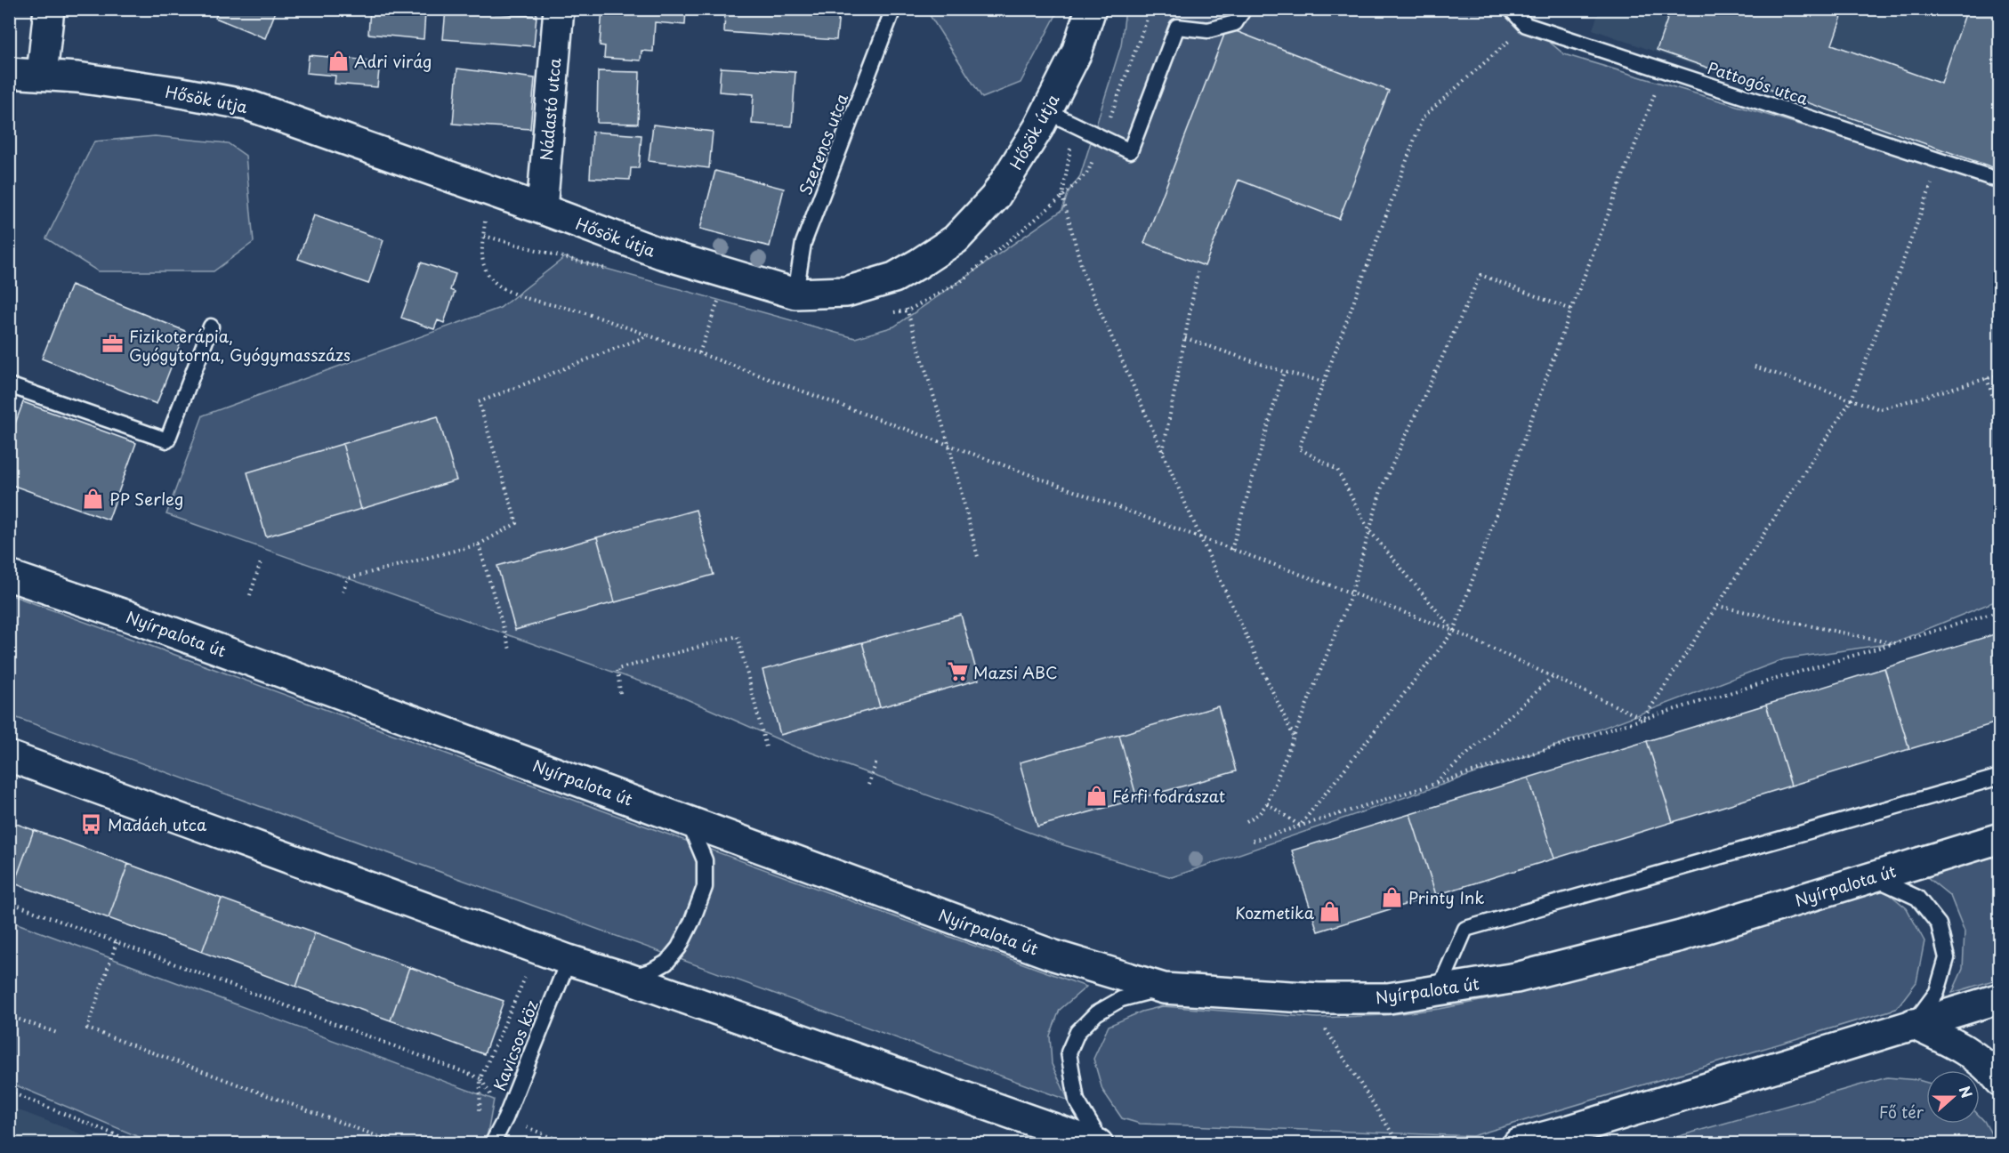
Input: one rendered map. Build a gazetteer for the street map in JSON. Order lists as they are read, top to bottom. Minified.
{"streets":{"main road":["Hősök útja","Nádastó utca","Nyírpalota út"],"lane":["Pattogós utca","Szerencs utca","Kavicsos köz"]},"crossings":[["Hősök útja","Nádastó utca"],["Hősök útja","Szerencs utca"]],"parks":["Fő tér"],"places":{"shop":["Adri virág","PP Serleg","Férfi fodrászat","Printy Ink","Kozmetika"],"office":["Fizikoterápia, Gyógytorna, Gyógymasszázs"],"supermarket":["Mazsi ABC"],"bus stop":["Madách utca"]},"north":"right"}
